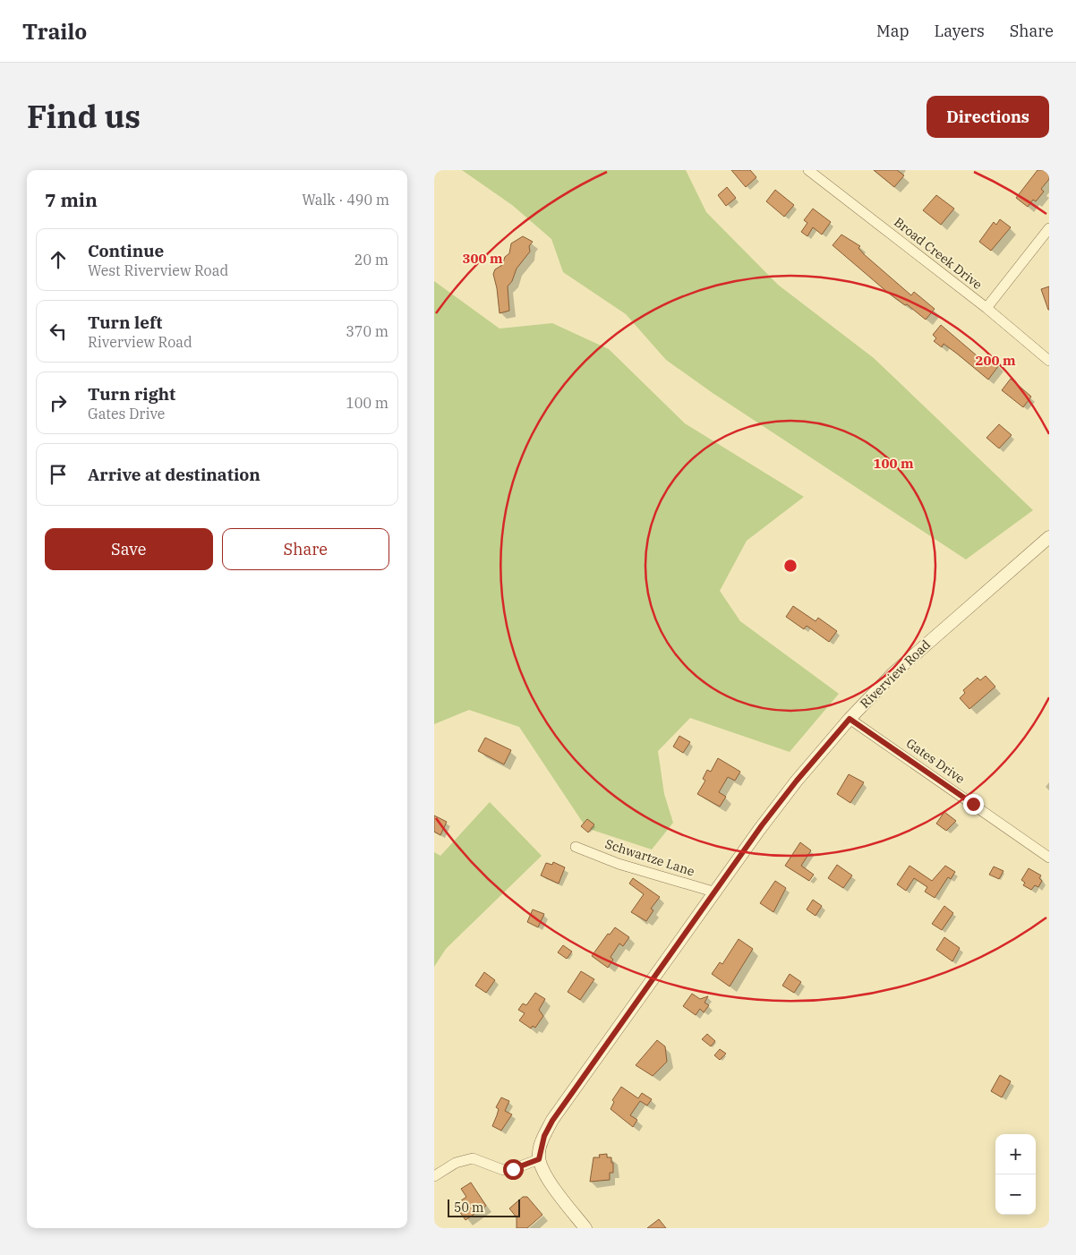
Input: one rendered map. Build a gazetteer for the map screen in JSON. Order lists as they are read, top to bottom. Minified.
{"streets":{"street":["Broad Creek Drive","Riverview Road","Gates Drive","Schwartze Lane"]},"crossings":[["Riverview Road","Gates Drive"],["Riverview Road","Schwartze Lane"]],"scale_bar":"50 m","page":{"header":"Trailo","nav":["Map","Layers","Share"],"title":"Find us","buttons":["Directions",["Save","Share"]],"heading":["7 min","Walk · 490 m"],"list":[["Continue","West Riverview Road","20 m"],["Turn left","Riverview Road","370 m"],["Turn right","Gates Drive","100 m"],"Arrive at destination"],"map_buttons":["+","−"],"scale":"50 m"},"rings":["300 m","200 m","100 m"]}
